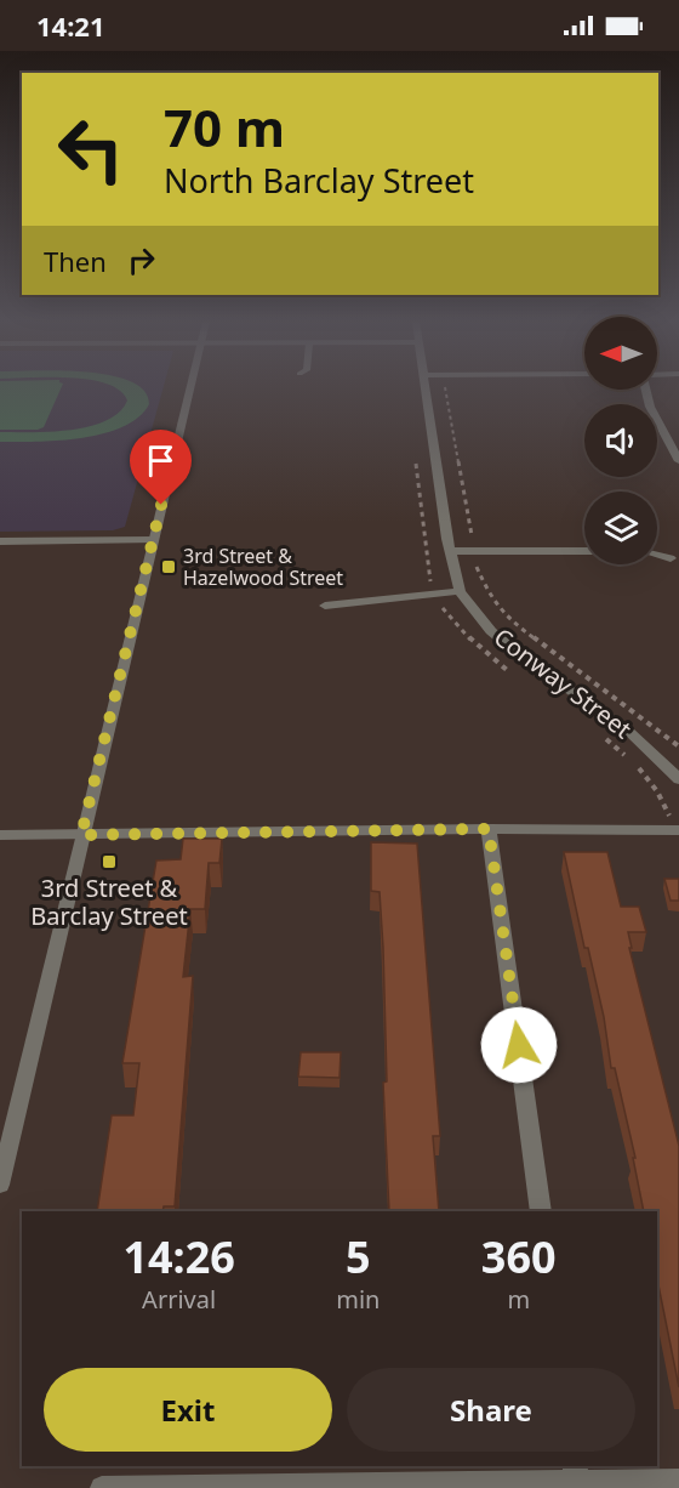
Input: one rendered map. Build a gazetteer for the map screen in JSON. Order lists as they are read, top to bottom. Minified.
{"streets":{"street":["Conway Street"]},"places":{"transit":["3rd Street & Hazelwood Street","3rd Street & Barclay Street"]},"north":"left","page":{"status":"14:21","turn":["70 m","North Barclay Street"],"then":"Then","eta":["14:26","Arrival","5","min","360","m"],"buttons":["Exit","Share"]}}
